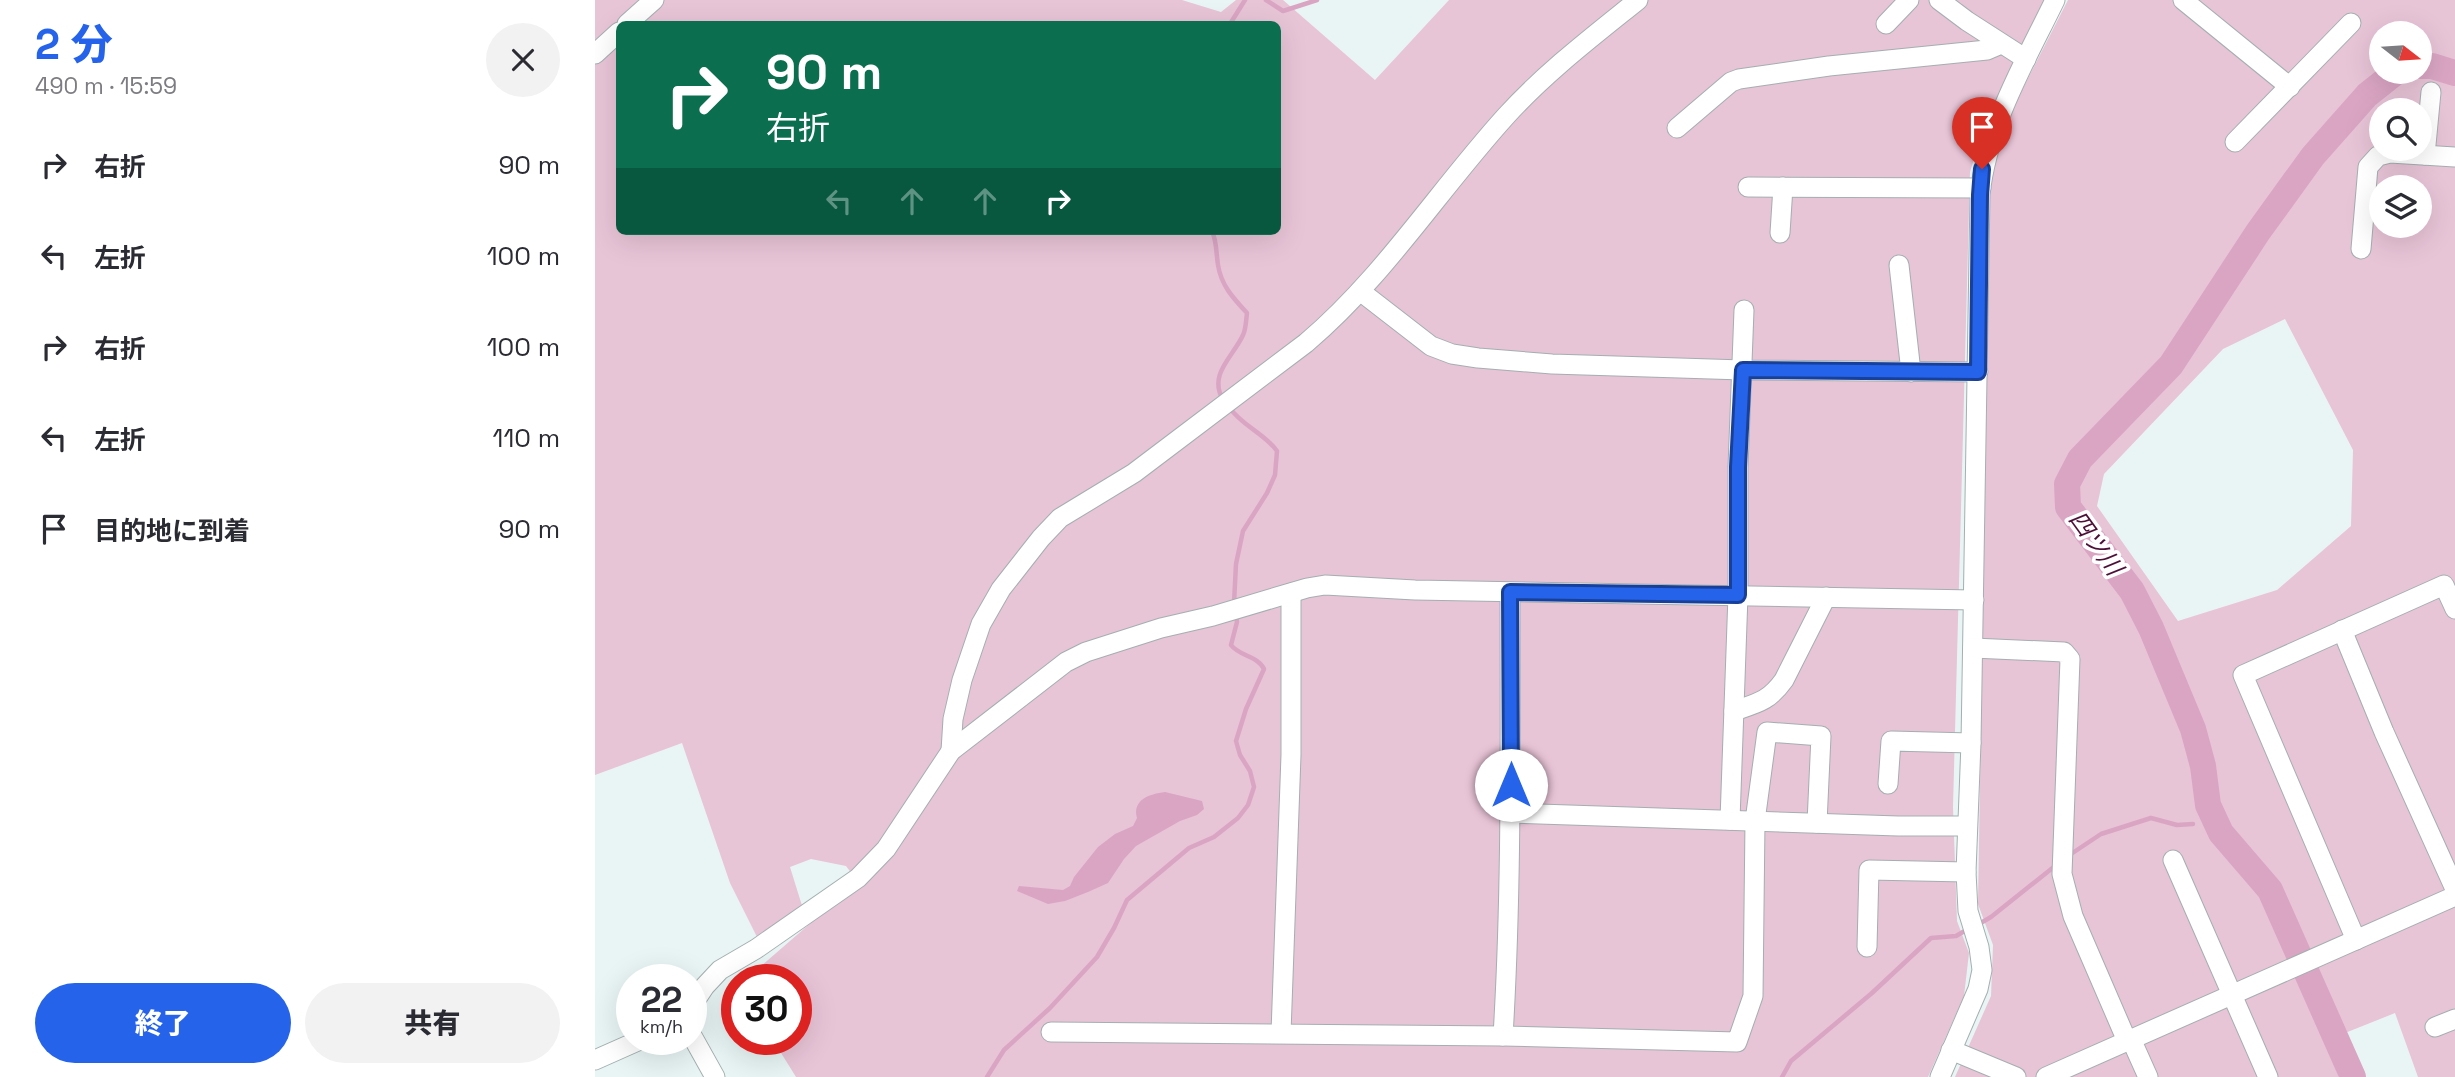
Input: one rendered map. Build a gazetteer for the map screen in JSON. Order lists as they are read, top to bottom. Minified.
{"water":["四ツ川"],"north":"right","page":{"heading":["2 分","490 m · 15:59"],"turn":["90 m","右折"],"list":[{"name":"右折","value":"90 m"},{"name":"左折","value":"100 m"},{"name":"右折","value":"100 m"},{"name":"左折","value":"110 m"},{"name":"目的地に到着","value":"90 m"}],"speed":"22 km/h","limit":"30","buttons":["終了","共有"]}}
